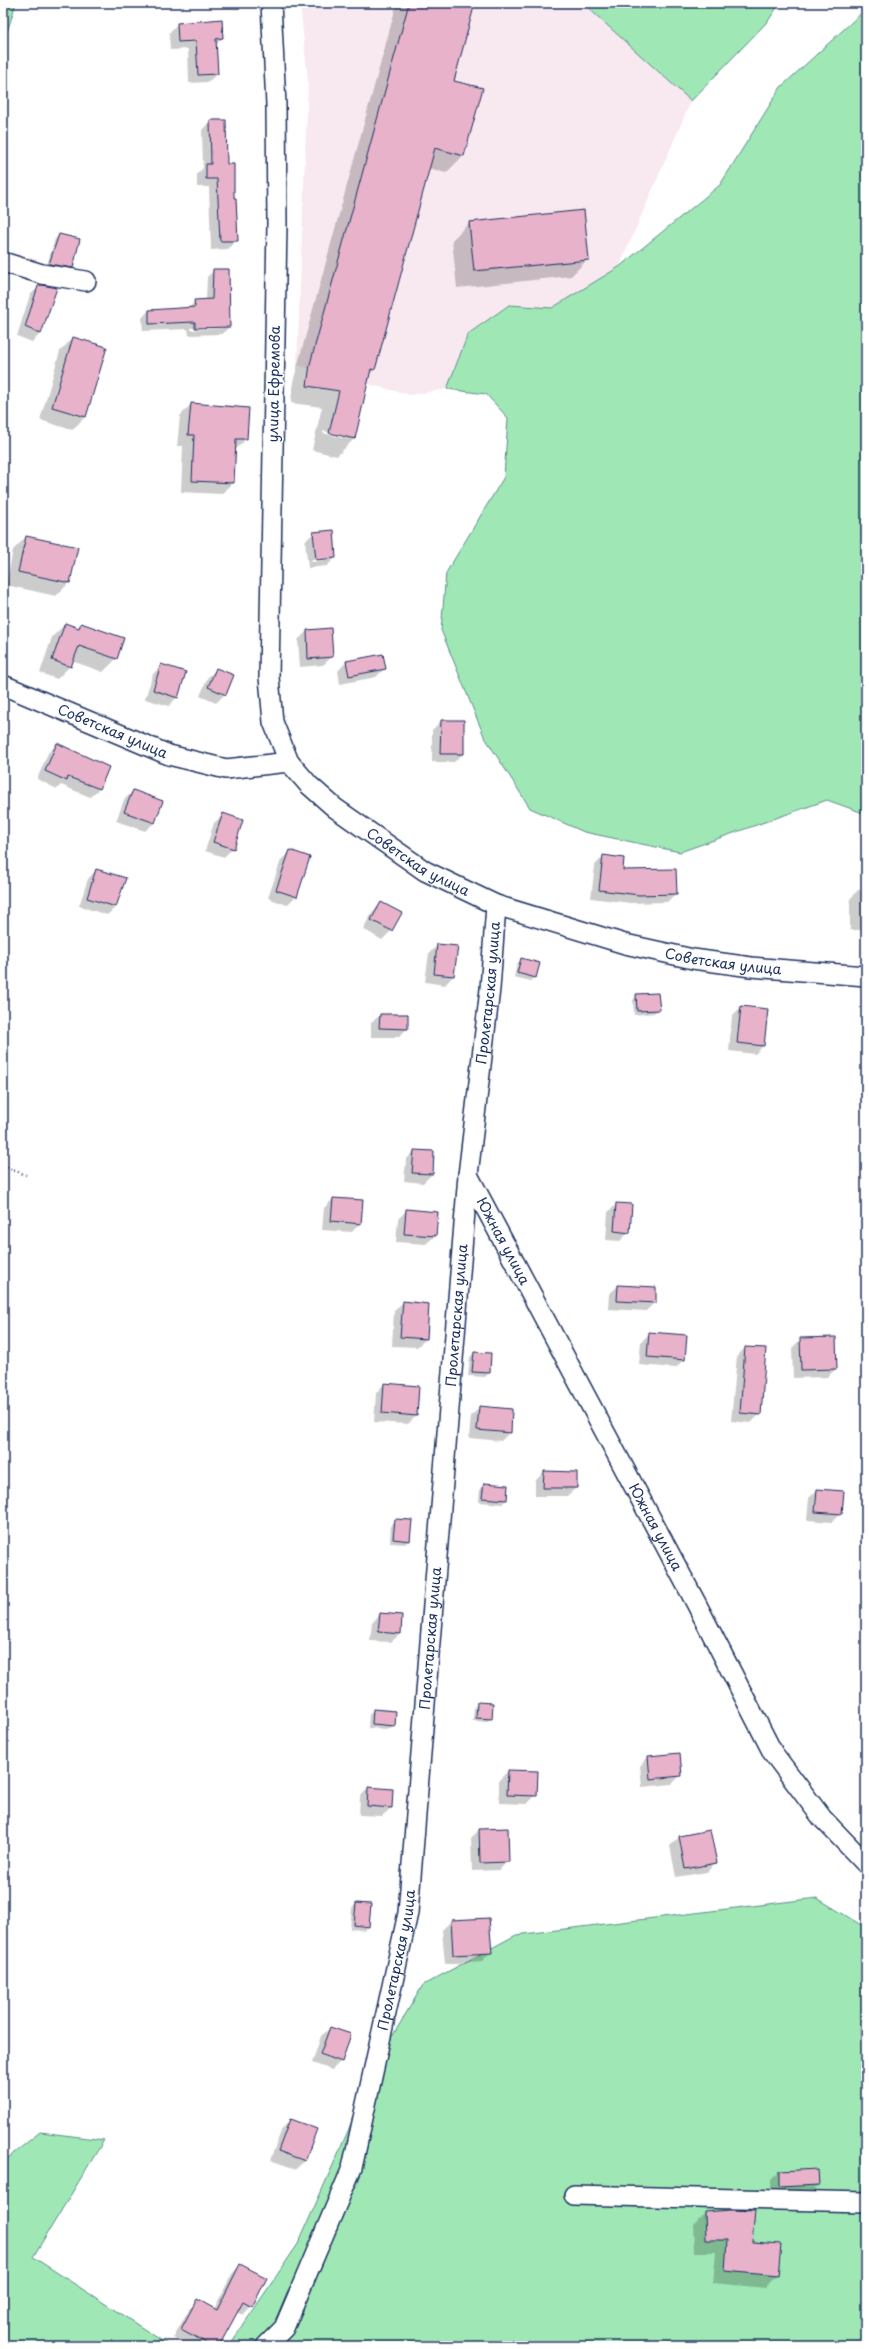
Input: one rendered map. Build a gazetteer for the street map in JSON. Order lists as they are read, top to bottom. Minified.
{"streets":{"street":["улица Ефремова","Советская улица","Пролетарская улица","Южная улица"]},"crossings":[["улица Ефремова","Советская улица"],["Советская улица","Пролетарская улица"],["Пролетарская улица","Южная улица"]]}
